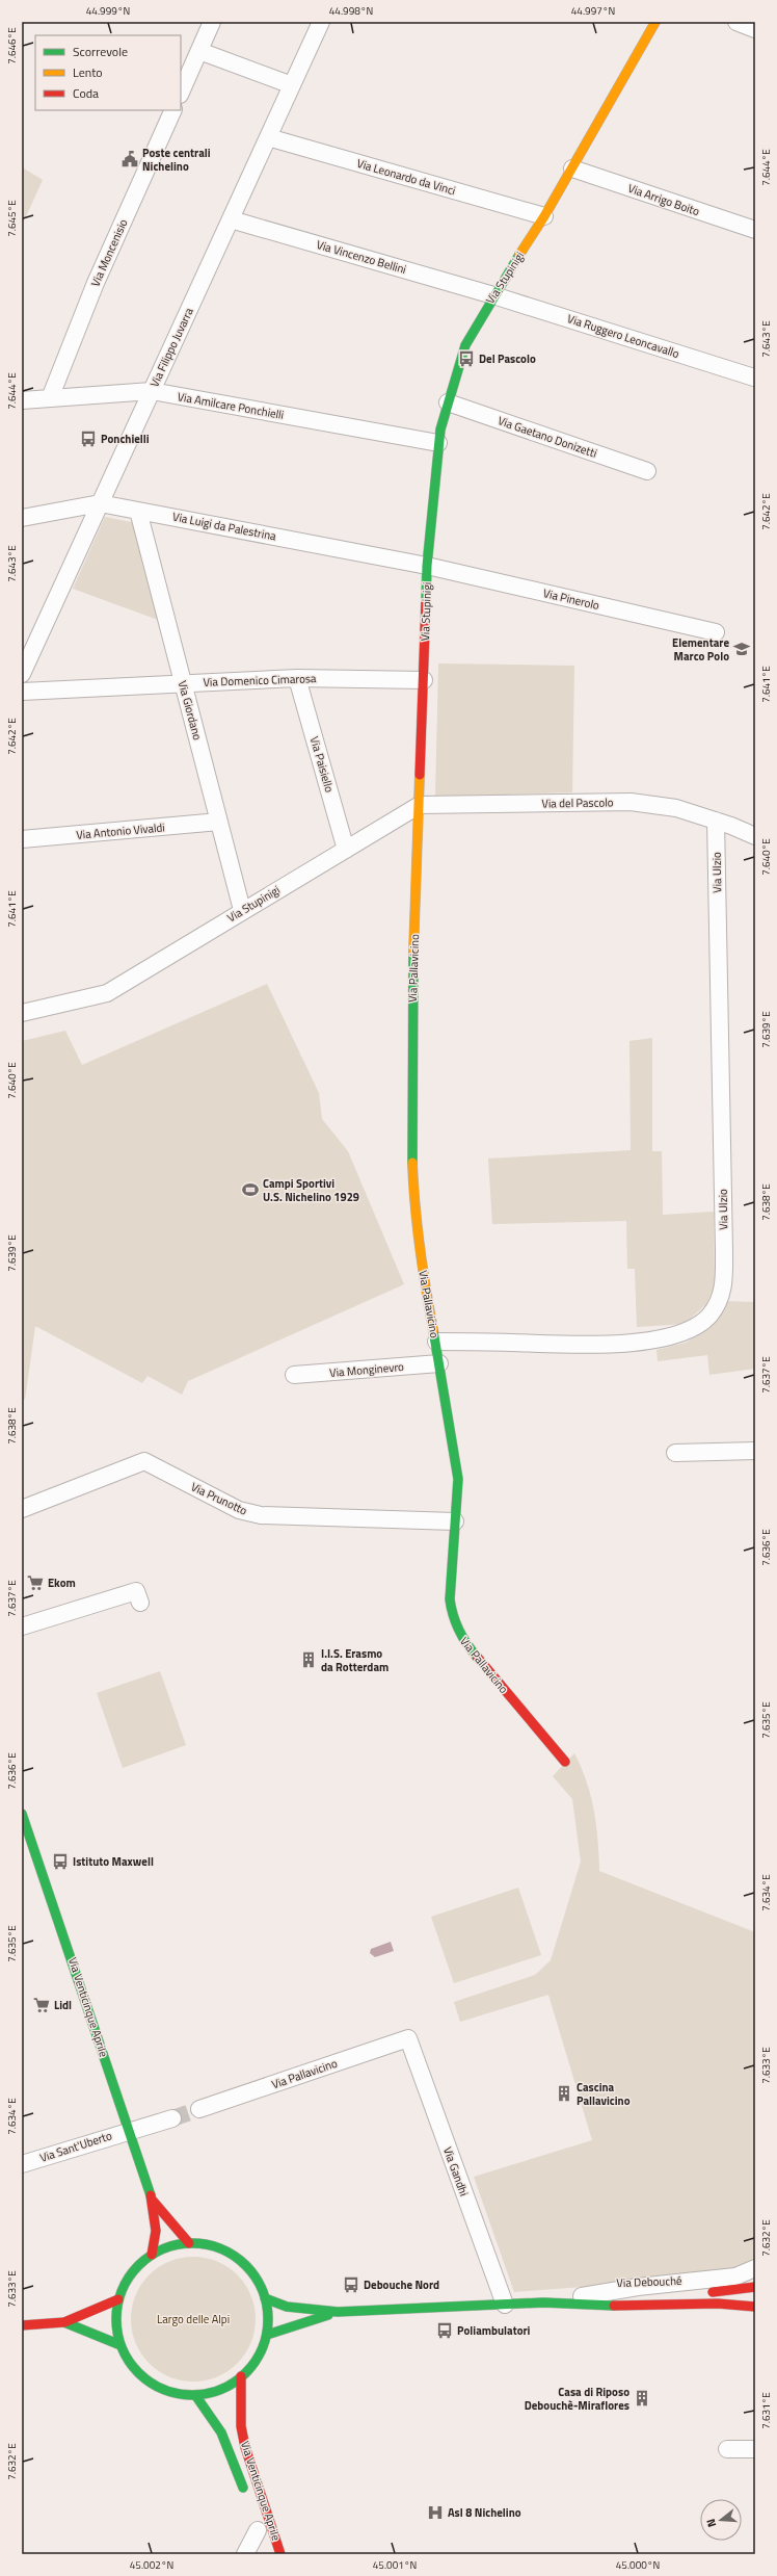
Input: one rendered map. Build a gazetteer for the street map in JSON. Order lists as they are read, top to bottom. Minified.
{"streets":{"street":["Via Leonardo da Vinci","Via Arrigo Boito","Via Moncenisio","Via Vincenzo Bellini","Via Stupinigi","Via Ruggero Leoncavallo","Via Filippo Juvarra","Via Amilcare Ponchielli","Via Gaetano Donizetti","Via Luigi da Palestrina","Via Pinerolo","Via Domenico Cimarosa","Via Giordano","Via Paisiello","Via del Pascolo","Via Antonio Vivaldi","Via Ulzio","Via Pallavicino","Via Monginevro","Via Prunotto","Via Venticinque Aprile","Via Sant'Uberto","Via Gandhi","Via Debouché"]},"crossings":[["Via Leonardo da Vinci","Via Stupinigi"],["Via Leonardo da Vinci","Via Filippo Juvarra"],["Via Arrigo Boito","Via Stupinigi"],["Via Moncenisio","Via Amilcare Ponchielli"],["Via Vincenzo Bellini","Via Stupinigi"],["Via Vincenzo Bellini","Via Ruggero Leoncavallo"],["Via Vincenzo Bellini","Via Filippo Juvarra"],["Via Stupinigi","Via Ruggero Leoncavallo"],["Via Stupinigi","Via Amilcare Ponchielli"],["Via Stupinigi","Via Gaetano Donizetti"],["Via Stupinigi","Via Luigi da Palestrina"],["Via Stupinigi","Via Pinerolo"],["Via Stupinigi","Via Domenico Cimarosa"],["Via Stupinigi","Via Giordano"],["Via Stupinigi","Via Paisiello"],["Via Stupinigi","Via del Pascolo"],["Via Stupinigi","Via Pallavicino"],["Via Filippo Juvarra","Via Amilcare Ponchielli"],["Via Filippo Juvarra","Via Luigi da Palestrina"],["Via Luigi da Palestrina","Via Pinerolo"],["Via Luigi da Palestrina","Via Giordano"],["Via Domenico Cimarosa","Via Giordano"],["Via Domenico Cimarosa","Via Paisiello"],["Via Giordano","Via Antonio Vivaldi"],["Via del Pascolo","Via Ulzio"],["Via del Pascolo","Via Pallavicino"],["Via Ulzio","Via Pallavicino"],["Via Pallavicino","Via Monginevro"],["Via Pallavicino","Via Prunotto"],["Via Pallavicino","Via Gandhi"],["Via Venticinque Aprile","Via Sant'Uberto"],["Via Gandhi","Via Debouché"]],"parks":["Largo delle Alpi"],"places":{"public building":["Poste centrali Nichelino"],"bus stop":["Del Pascolo","Ponchielli","Istituto Maxwell","Debouche Nord","Poliambulatori"],"school or university":["Elementare Marco Polo"],"sports":["Campi Sportivi U.S. Nichelino 1929"],"supermarket":["Ekom","Lidl"],"building":["I.I.S. Erasmo da Rotterdam","Cascina Pallavicino","Casa di Riposo Debouchè-Miraflores"],"hospital":["Asl 8 Nichelino"]},"legend":["Scorrevole","Lento","Coda"],"north":"left","coordinates":["44.999°N","44.998°N","44.997°N","7.646°E","7.644°E","7.645°E","7.643°E","7.642°E","7.641°E","7.640°E","7.639°E","7.638°E","7.637°E","7.636°E","7.635°E","7.634°E","7.633°E","7.632°E","7.631°E","45.002°N","45.001°N","45.000°N"]}
